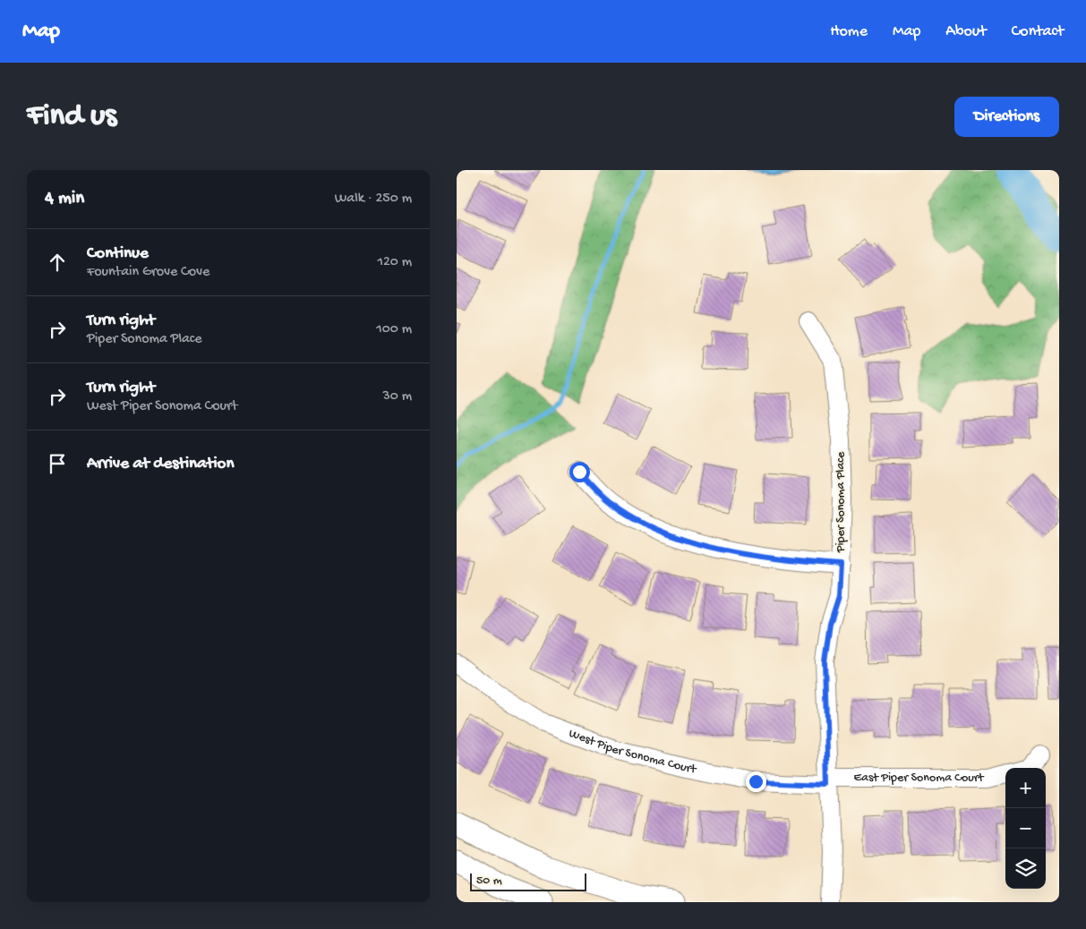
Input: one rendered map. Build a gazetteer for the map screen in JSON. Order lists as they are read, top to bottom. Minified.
{"streets":{"street":["Piper Sonoma Place","West Piper Sonoma Court","East Piper Sonoma Court"]},"crossings":[["Piper Sonoma Place","West Piper Sonoma Court"],["Piper Sonoma Place","East Piper Sonoma Court"],["West Piper Sonoma Court","East Piper Sonoma Court"]],"scale_bar":"50 m","page":{"header":"Map","nav":["Home","Map","About","Contact"],"buttons":"Directions","title":"Find us","heading":["4 min","Walk · 250 m"],"list":[["Continue","Fountain Grove Cove","120 m"],["Turn right","Piper Sonoma Place","100 m"],["Turn right","West Piper Sonoma Court","30 m"],"Arrive at destination"],"map_buttons":["+","−"],"scale":"50 m"}}
